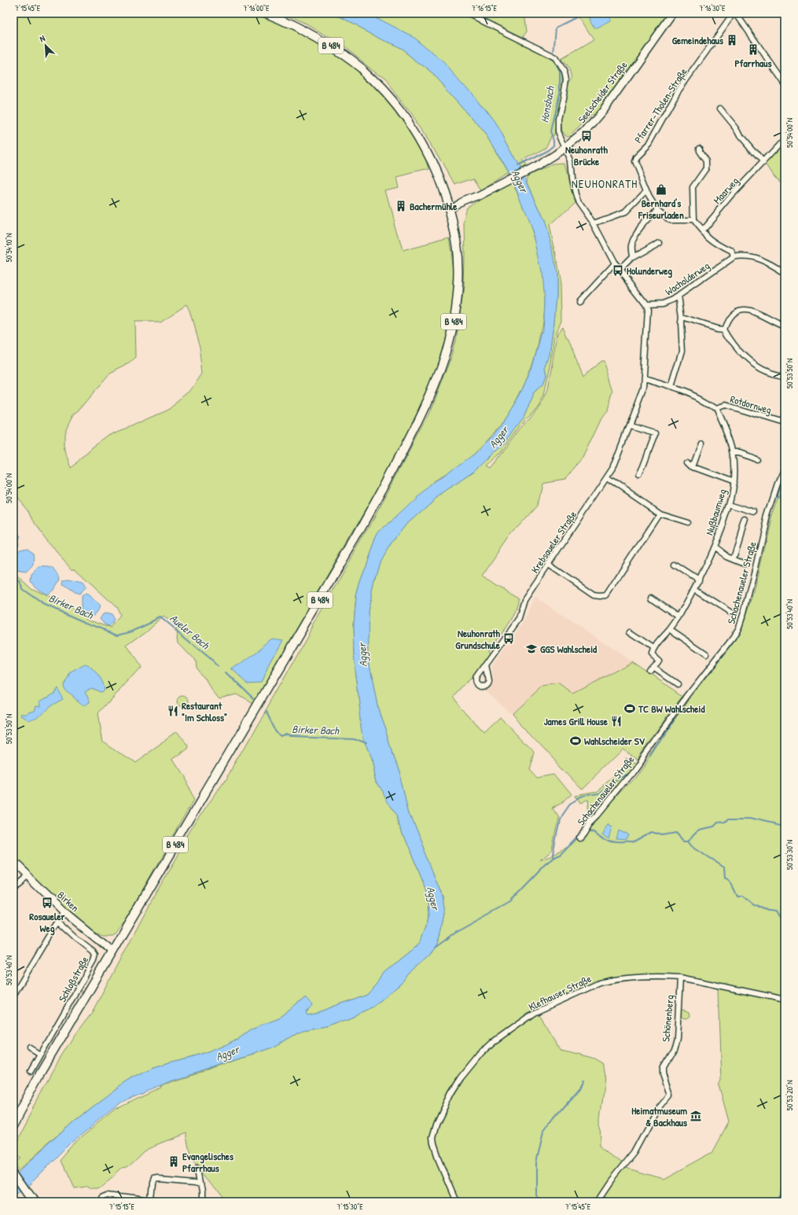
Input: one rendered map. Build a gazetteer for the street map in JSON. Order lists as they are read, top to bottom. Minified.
{"streets":{"main road":["B 484"],"street":["Seelscheider Straße","Pfarrer-Tholen-Straße","Maarweg","Wacholderweg","Rotdornweg","Nußbaumweg","Krebsaueler Straße","Schachenaueler Straße","Birken","Schloßstraße","Klefhauser Straße","Schönenberg"]},"crossings":[["B 484","Seelscheider Straße"],["B 484","Birken"],["Wacholderweg","Krebsaueler Straße"],["Rotdornweg","Nußbaumweg"],["Rotdornweg","Krebsaueler Straße"],["Klefhauser Straße","Schönenberg"]],"districts":["NEUHONRATH"],"water":["Honsbach","Agger","Birker Bach","Aueler Bach"],"places":{"building":["Gemeindehaus","Pfarrhaus","Bachermühle","Evangelisches Pfarrhaus"],"bus stop":["Neuhonrath Brücke","Holunderweg","Neuhonrath Grundschule","Rosaueler Weg"],"shop":["Bernhard's Friseurladen"],"school or university":["GGS Wahlscheid"],"sports":["TC BW Wahlscheid","Wahlscheider SV"],"restaurant":["Restaurant \"Im Schloss\"","James Grill House"],"museum":["Heimatmuseum & Backhaus"]},"north":"top left","coordinates":["7°15'45\"E","7°16'00\"E","7°16'15\"E","7°16'30\"E","50°54'00\"N","50°54'10\"N","50°53'50\"N","50°53'40\"N","50°53'30\"N","50°53'20\"N","7°15'15\"E","7°15'30\"E"]}
